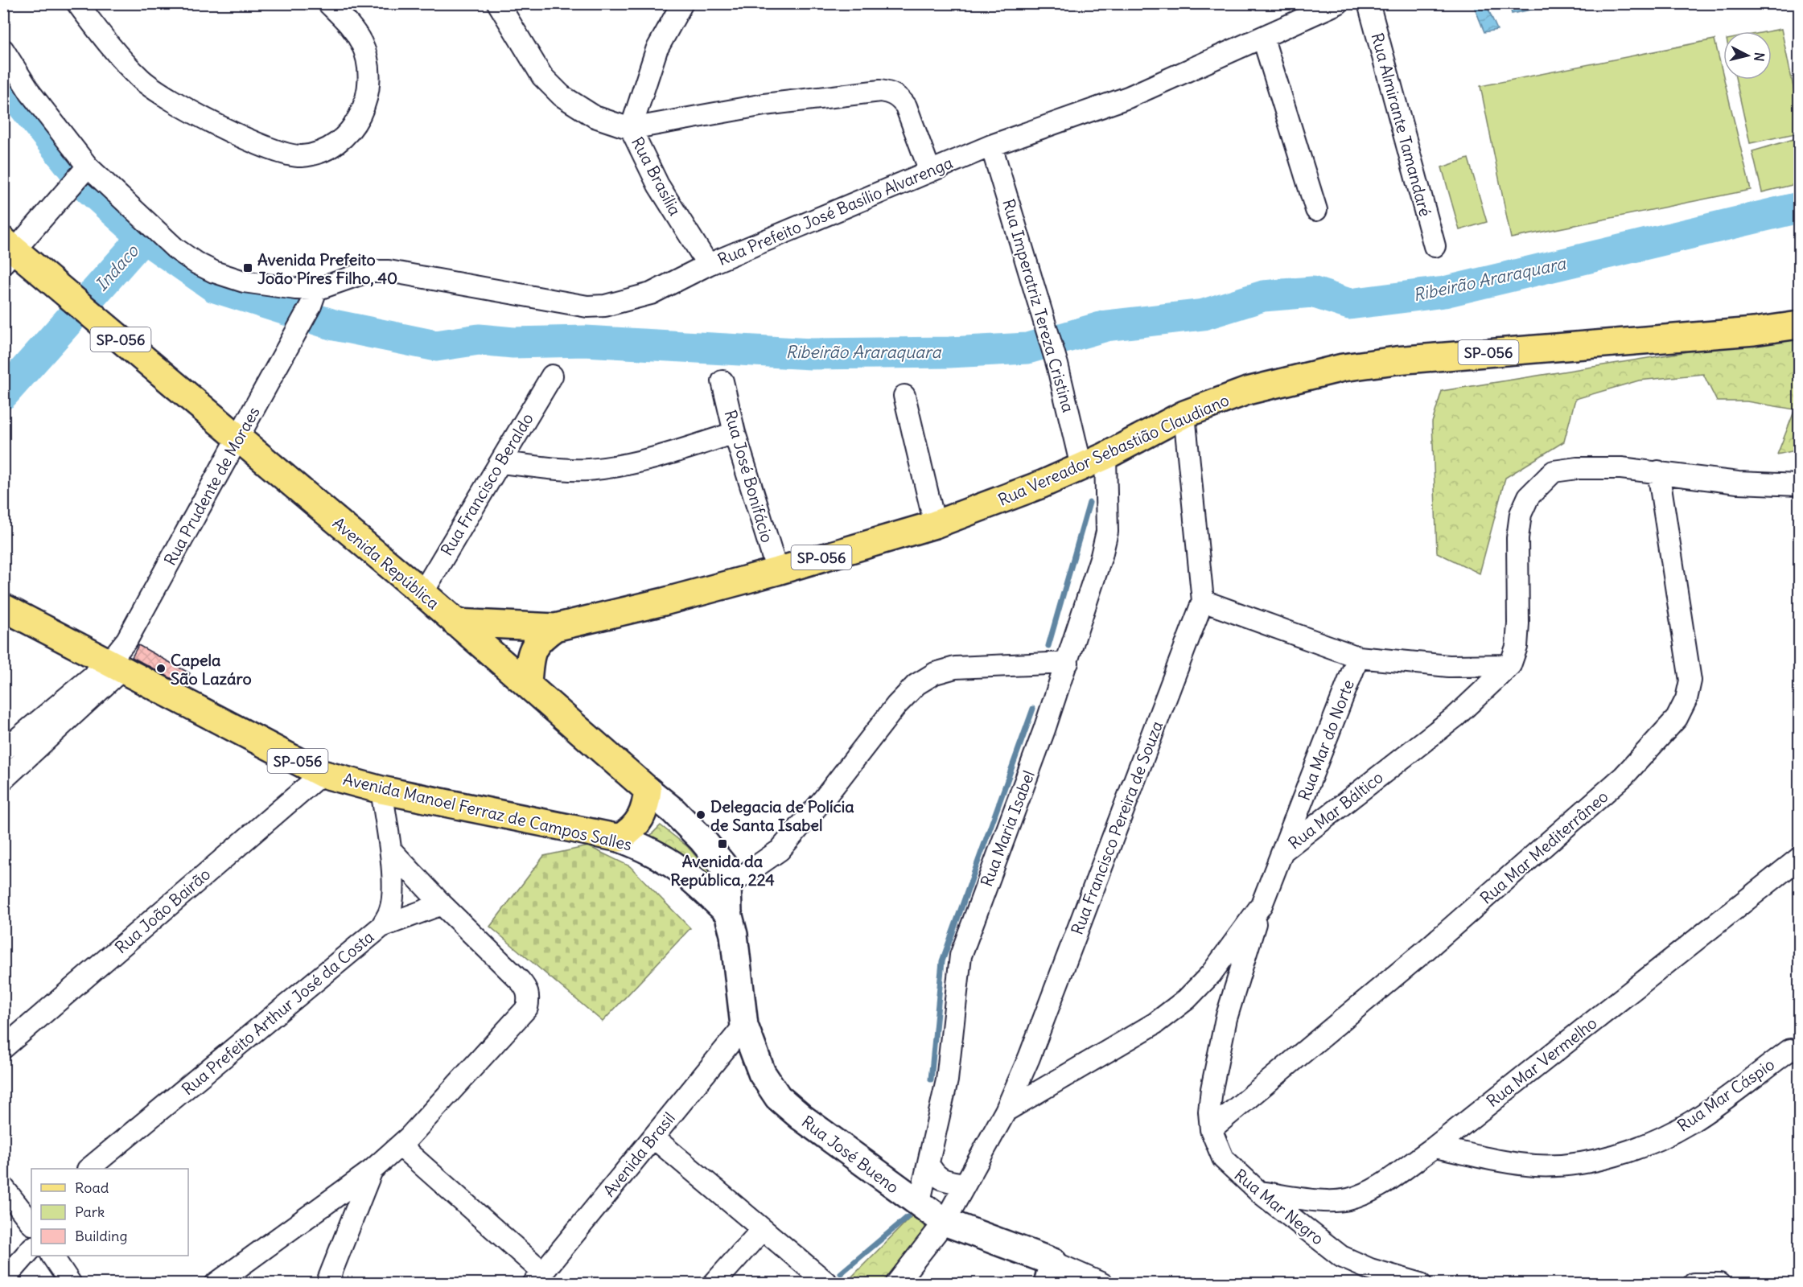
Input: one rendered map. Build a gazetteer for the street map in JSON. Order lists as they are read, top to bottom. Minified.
{"streets":{"main road":["SP-056","Rua Vereador Sebastião Claudiano","Avenida República","Avenida Manoel Ferraz de Campos Salles"],"street":["Rua Almirante Tamandaré","Rua Brasília","Rua Prefeito José Basílio Alvarenga","Rua Imperatriz Tereza Cristina","Rua José Bonifácio","Rua Francisco Beraldo","Rua Prudente de Moraes","Rua Mar do Norte","Rua Mar Báltico","Rua Francisco Pereira de Souza","Rua Maria Isabel","Rua Mar Mediterrâneo","Rua João Bairão","Rua Prefeito Arthur José da Costa","Rua Mar Vermelho","Rua Mar Cáspio","Avenida Brasil","Rua José Bueno","Rua Mar Negro"]},"crossings":[["Rua Brasília","Rua Prefeito José Basílio Alvarenga"],["Rua Prefeito José Basílio Alvarenga","Rua Imperatriz Tereza Cristina"],["Rua Prefeito José Basílio Alvarenga","Rua Prudente de Moraes"],["Rua Imperatriz Tereza Cristina","Rua Vereador Sebastião Claudiano"],["SP-056","Rua Vereador Sebastião Claudiano"],["SP-056","Avenida República"],["Rua Vereador Sebastião Claudiano","Rua José Bonifácio"],["Rua Vereador Sebastião Claudiano","Rua Francisco Pereira de Souza"],["Rua Vereador Sebastião Claudiano","Rua Maria Isabel"],["Rua Francisco Beraldo","Avenida República"],["Rua Prudente de Moraes","Avenida República"],["Rua Prudente de Moraes","Avenida Manoel Ferraz de Campos Salles"],["Avenida República","Avenida Manoel Ferraz de Campos Salles"],["Avenida República","Rua José Bueno"],["Rua Mar do Norte","Rua Mar Báltico"],["Rua Mar Báltico","Rua Francisco Pereira de Souza"],["Rua Mar Báltico","Rua Mar Negro"],["Avenida Manoel Ferraz de Campos Salles","Rua João Bairão"],["Avenida Manoel Ferraz de Campos Salles","Rua Prefeito Arthur José da Costa"],["Avenida Manoel Ferraz de Campos Salles","Rua José Bueno"],["Rua Francisco Pereira de Souza","Rua José Bueno"],["Rua Maria Isabel","Rua José Bueno"],["Rua Mar Mediterrâneo","Rua Mar Negro"],["Rua Mar Vermelho","Rua Mar Cáspio"],["Rua Mar Vermelho","Rua Mar Negro"],["Avenida Brasil","Rua José Bueno"]],"water":["Indaco","Ribeirão Araraquara"],"places":{"transit":["Avenida Prefeito João Píres Filho, 40","Avenida da República, 224"],"other":["Capela São Lazáro","Delegacia de Polícia de Santa Isabel"]},"legend":["Road","Park","Building"],"north":"right"}
